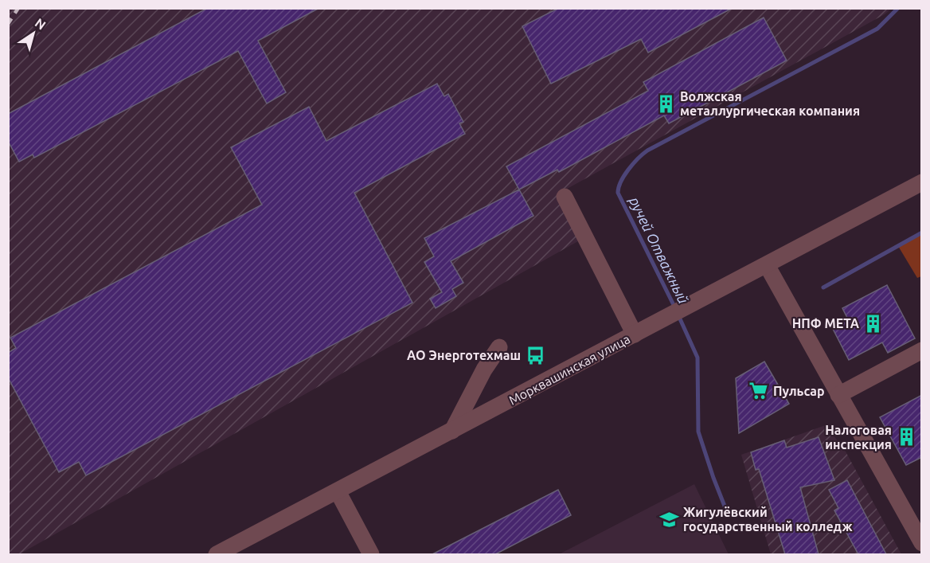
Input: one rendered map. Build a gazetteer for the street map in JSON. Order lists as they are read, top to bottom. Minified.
{"streets":{"street":["Морквашинская улица"]},"water":["ручей Отважный"],"places":{"building":["Волжская металлургическая компания","НПФ МЕТА","Налоговая инспекция"],"bus stop":["АО Энерготехмаш"],"supermarket":["Пульсар"],"school or university":["Жигулёвский государственный колледж"]},"north":"top right"}
